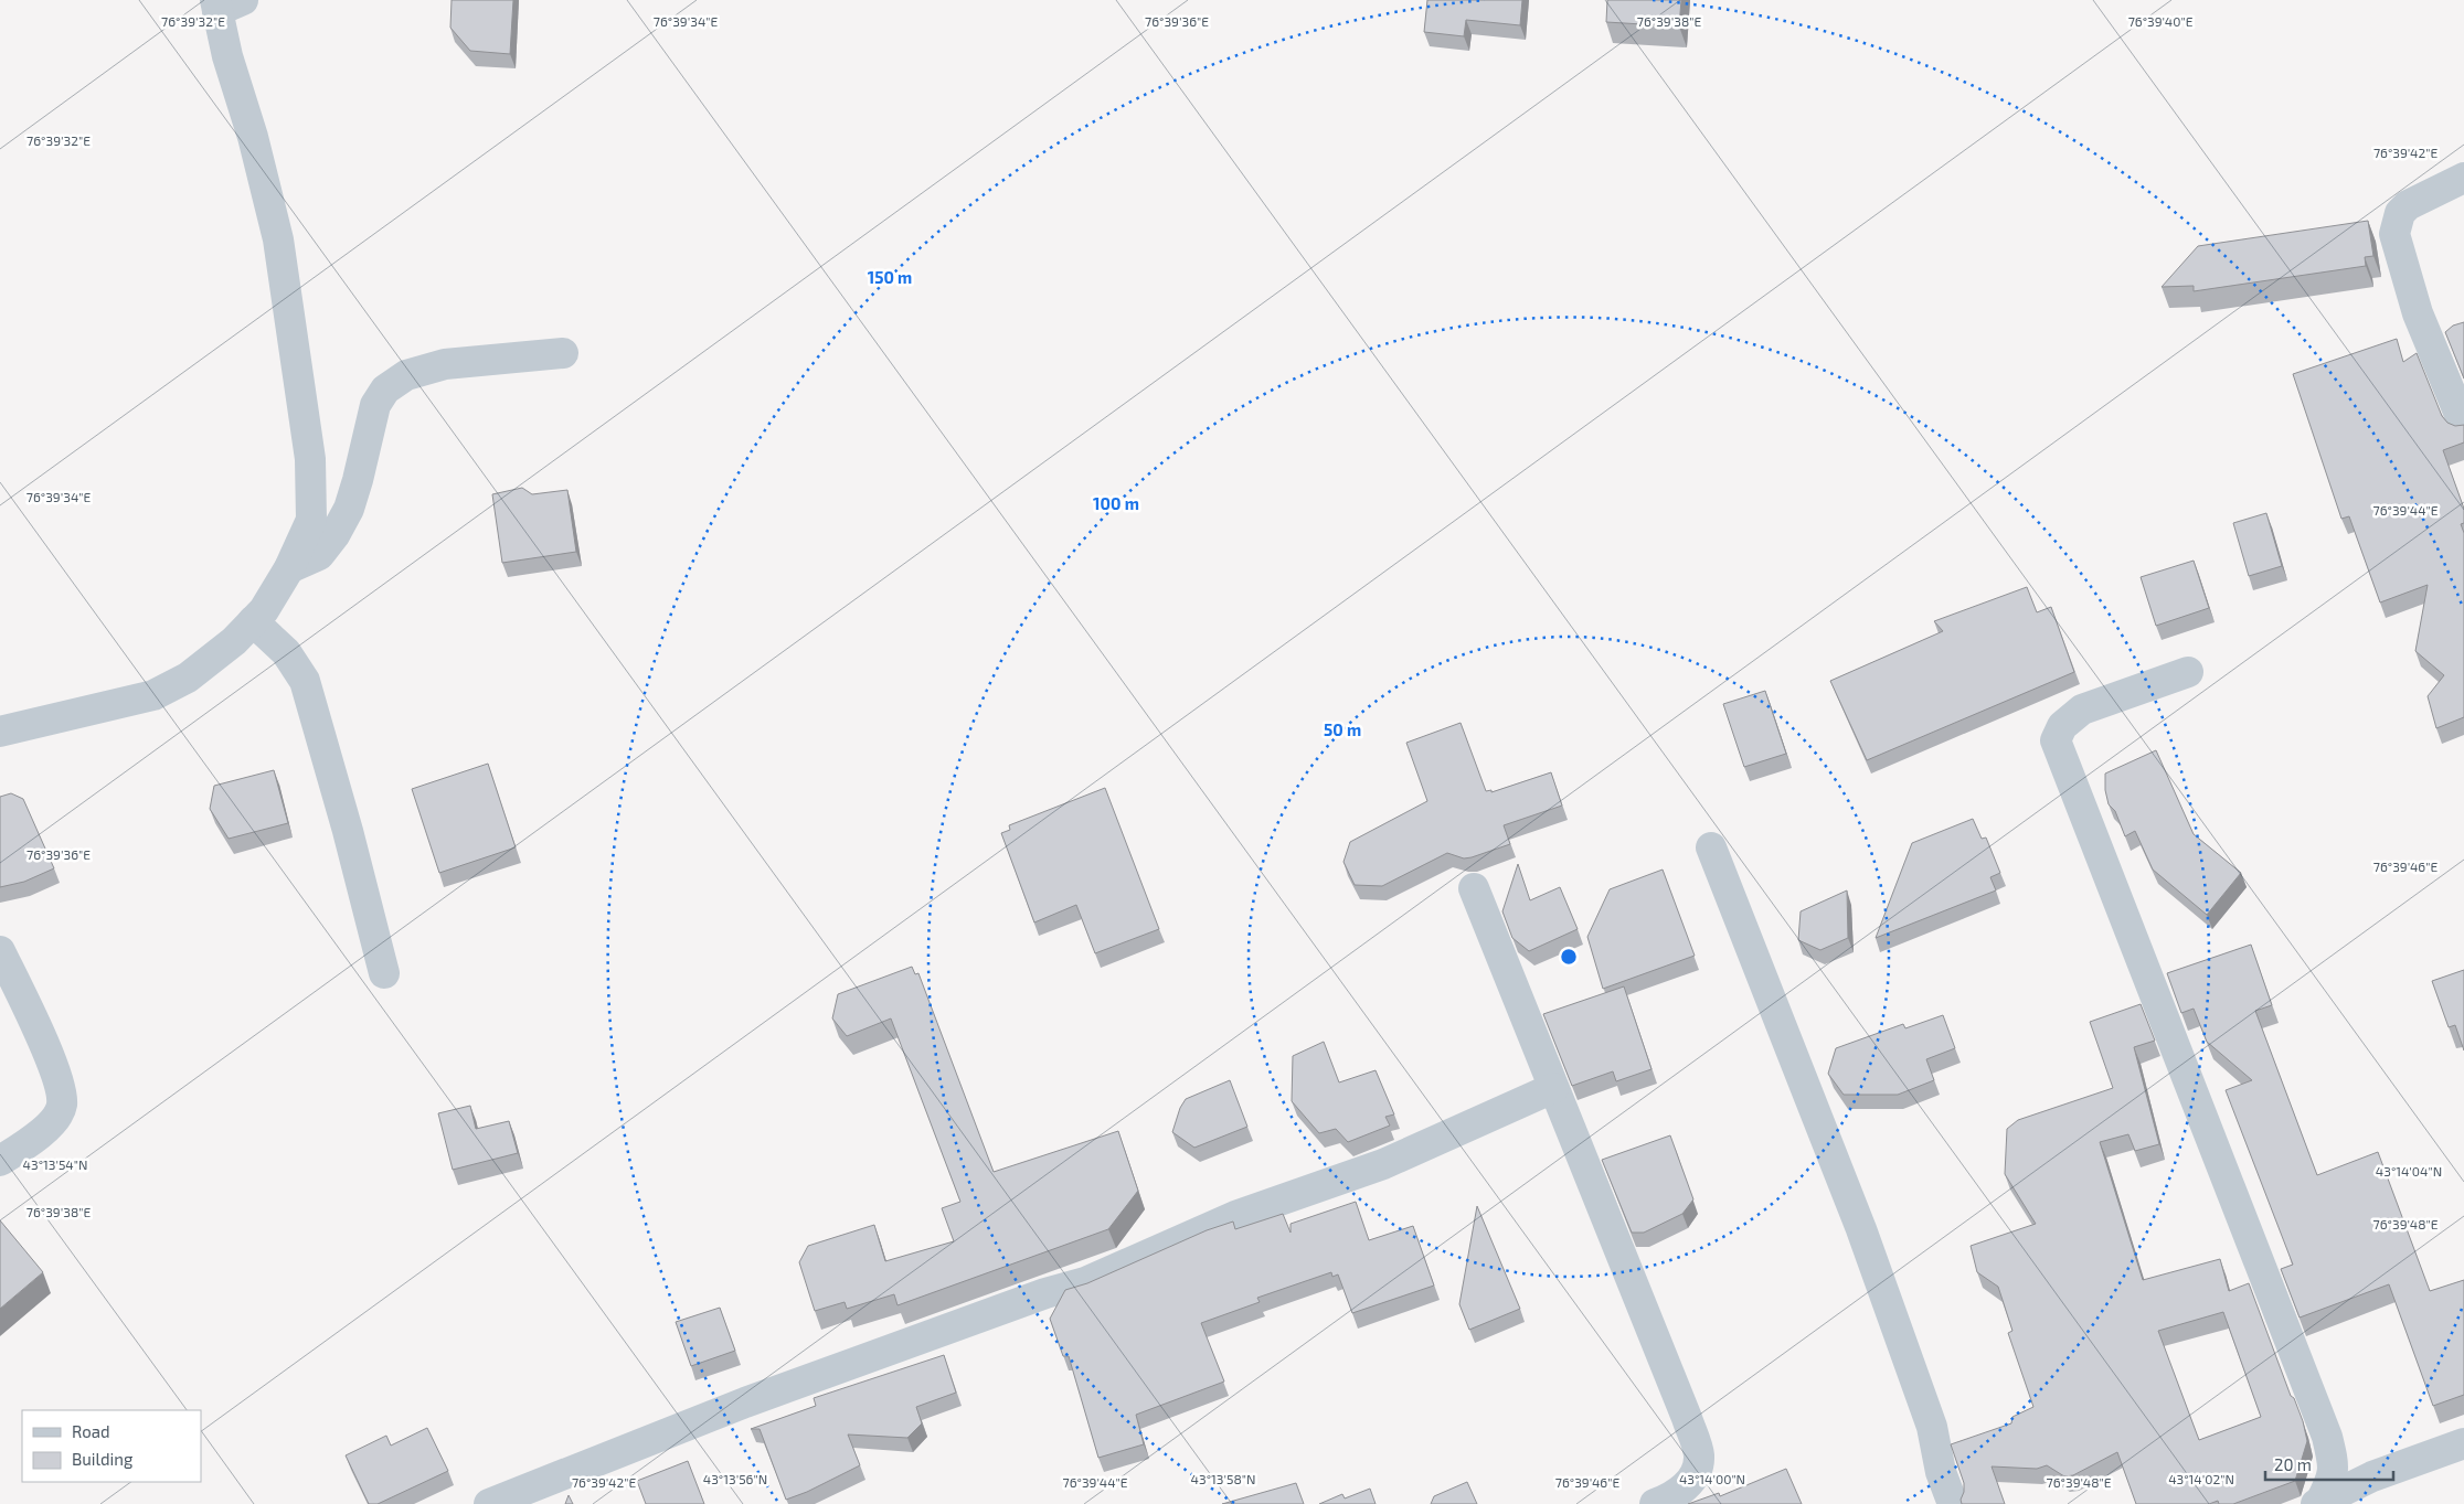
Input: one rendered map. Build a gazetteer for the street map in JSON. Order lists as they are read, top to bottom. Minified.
{"legend":["Road","Building"],"scale_bar":"20 m","coordinates":["76°39'32\"E","76°39'34\"E","76°39'36\"E","76°39'38\"E","76°39'40\"E","76°39'42\"E","76°39'44\"E","76°39'46\"E","43°13'54\"N","43°14'04\"N","76°39'48\"E","43°13'56\"N","43°13'58\"N","43°14'00\"N","43°14'02\"N"],"rings":["150 m","100 m","50 m"]}
